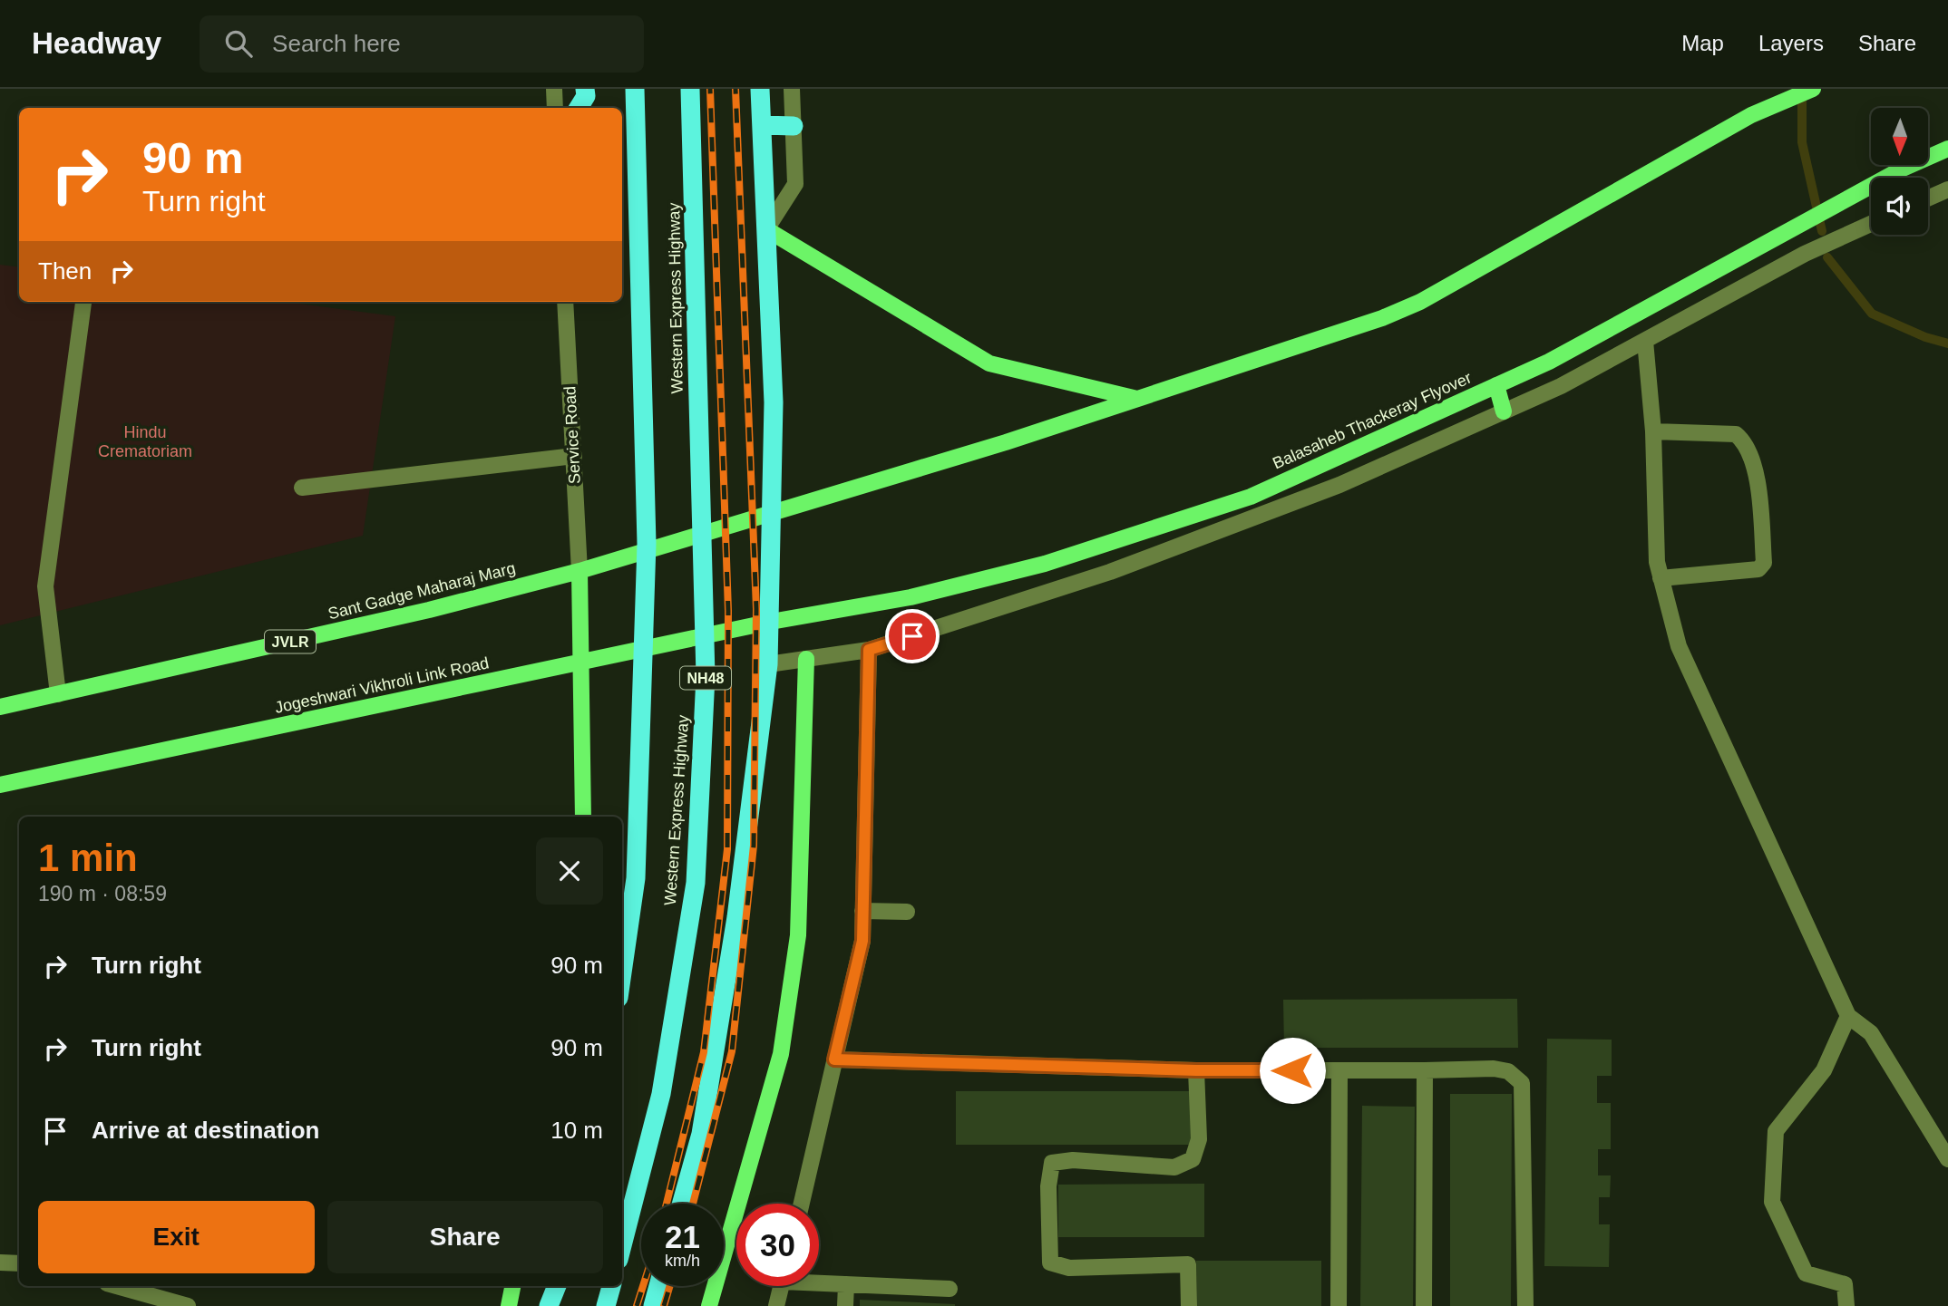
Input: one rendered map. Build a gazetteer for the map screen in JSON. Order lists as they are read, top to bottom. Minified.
{"streets":{"highway":["Western Express Highway","NH48"],"main road":["Balasaheb Thackeray Flyover","Sant Gadge Maharaj Marg","JVLR","Jogeshwari Vikhroli Link Road"],"street":["Service Road"]},"crossings":[["Balasaheb Thackeray Flyover","Jogeshwari Vikhroli Link Road"],["Service Road","Sant Gadge Maharaj Marg"]],"parks":["Hindu Crematoriam"],"north":"bottom","page":{"header":"Headway","search":"Search here","nav":["Map","Layers","Share"],"turn":["90 m","Turn right"],"then":"Then","heading":["1 min","190 m · 08:59"],"list":[{"name":"Turn right","value":"90 m"},{"name":"Turn right","value":"90 m"},{"name":"Arrive at destination","value":"10 m"}],"buttons":["Exit","Share"],"speed":"21 km/h","limit":"30"}}
